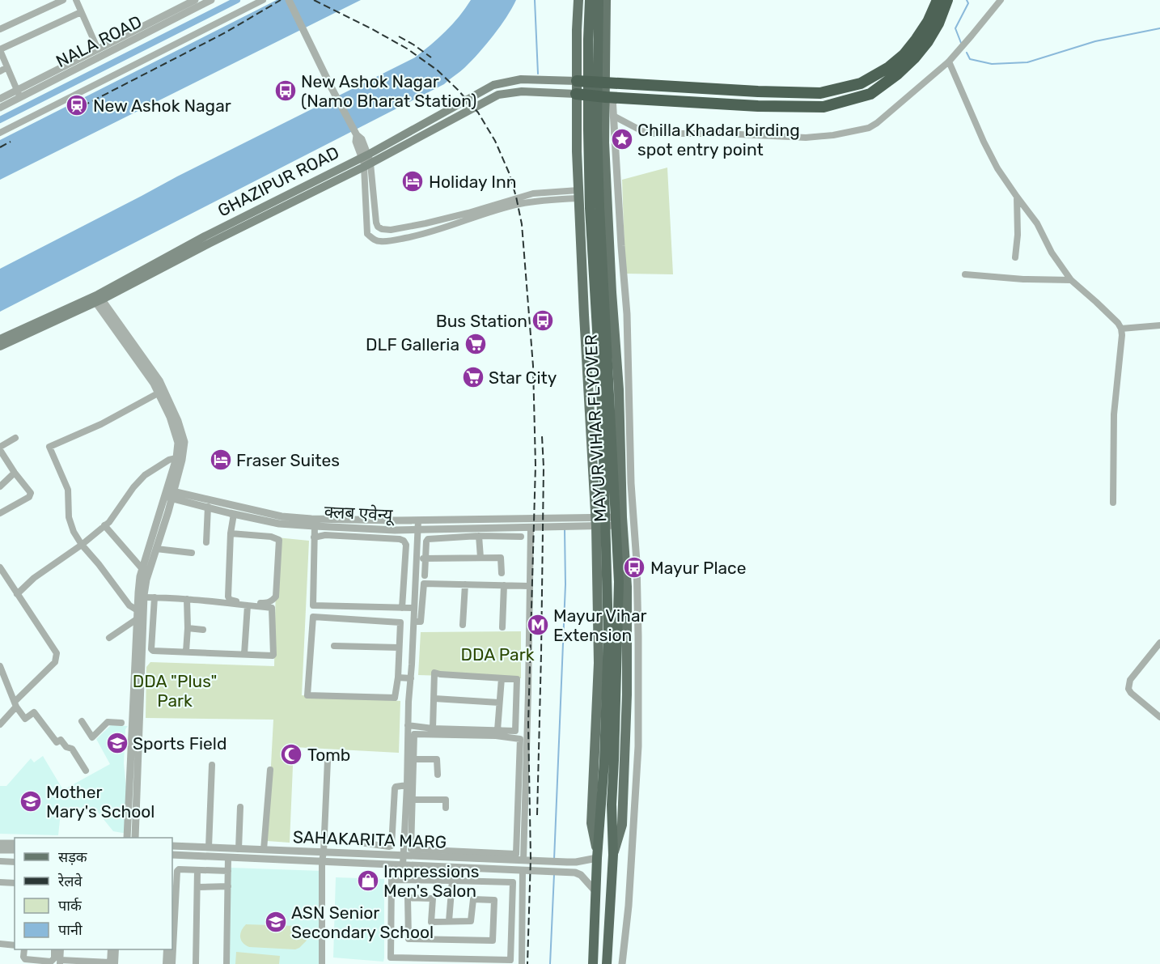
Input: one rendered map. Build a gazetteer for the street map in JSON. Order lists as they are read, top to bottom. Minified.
{"streets":{"highway":["MAYUR VIHAR FLYOVER"],"main road":["GHAZIPUR ROAD"],"street":["NALA ROAD","क्लब एवेन्यू","SAHAKARITA MARG"]},"crossings":[["MAYUR VIHAR FLYOVER","SAHAKARITA MARG"]],"parks":["DDA Park","DDA \"Plus\" Park"],"places":{"bus stop":["New Ashok Nagar (Namo Bharat Station)","Bus Station","Mayur Place"],"station":["New Ashok Nagar"],"place":["Chilla Khadar birding spot entry point"],"hotel":["Holiday Inn","Fraser Suites"],"supermarket":["DLF Galleria","Star City"],"metro station":["Mayur Vihar Extension"],"school or university":["Sports Field","Mother Mary's School","ASN Senior Secondary School"],"mosque":["Tomb"],"shop":["Impressions Men's Salon"]},"legend":["सड़क","रेलवे","पार्क","पानी"]}
